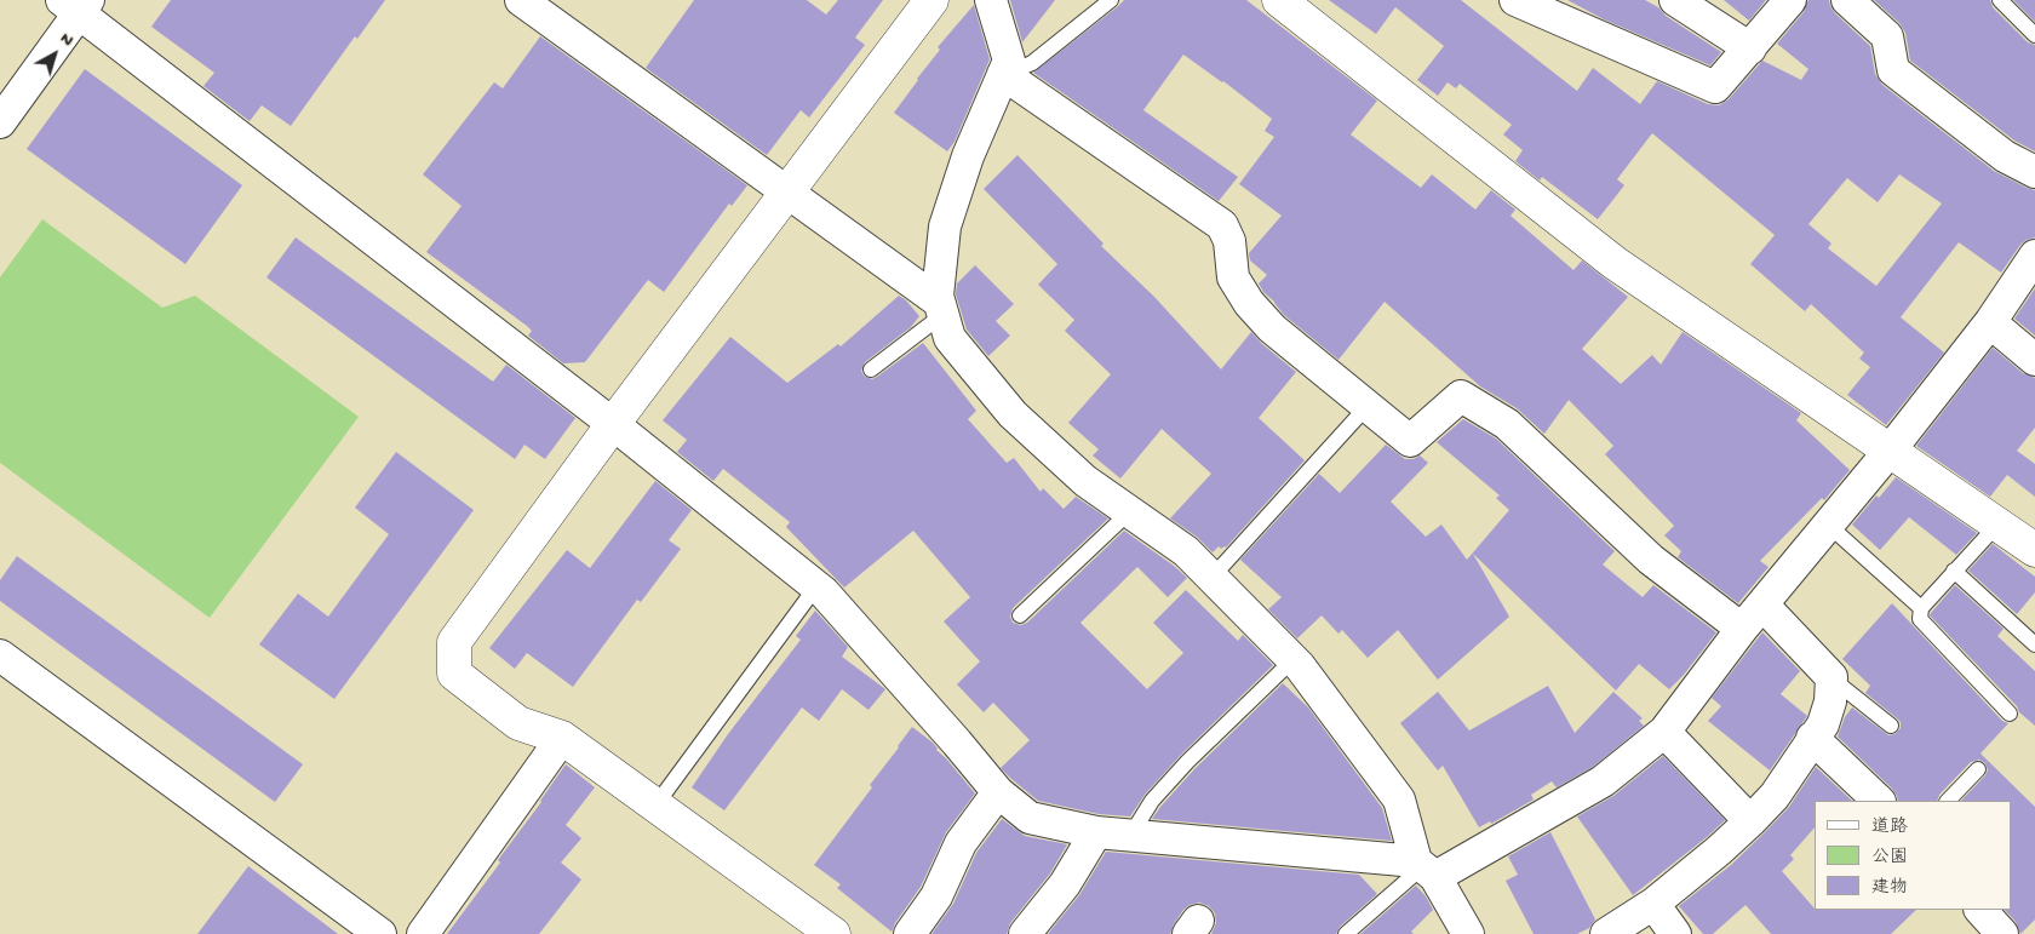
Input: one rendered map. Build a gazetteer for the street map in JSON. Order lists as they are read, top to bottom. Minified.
{"legend":["道路","公園","建物"],"north":"top right"}
